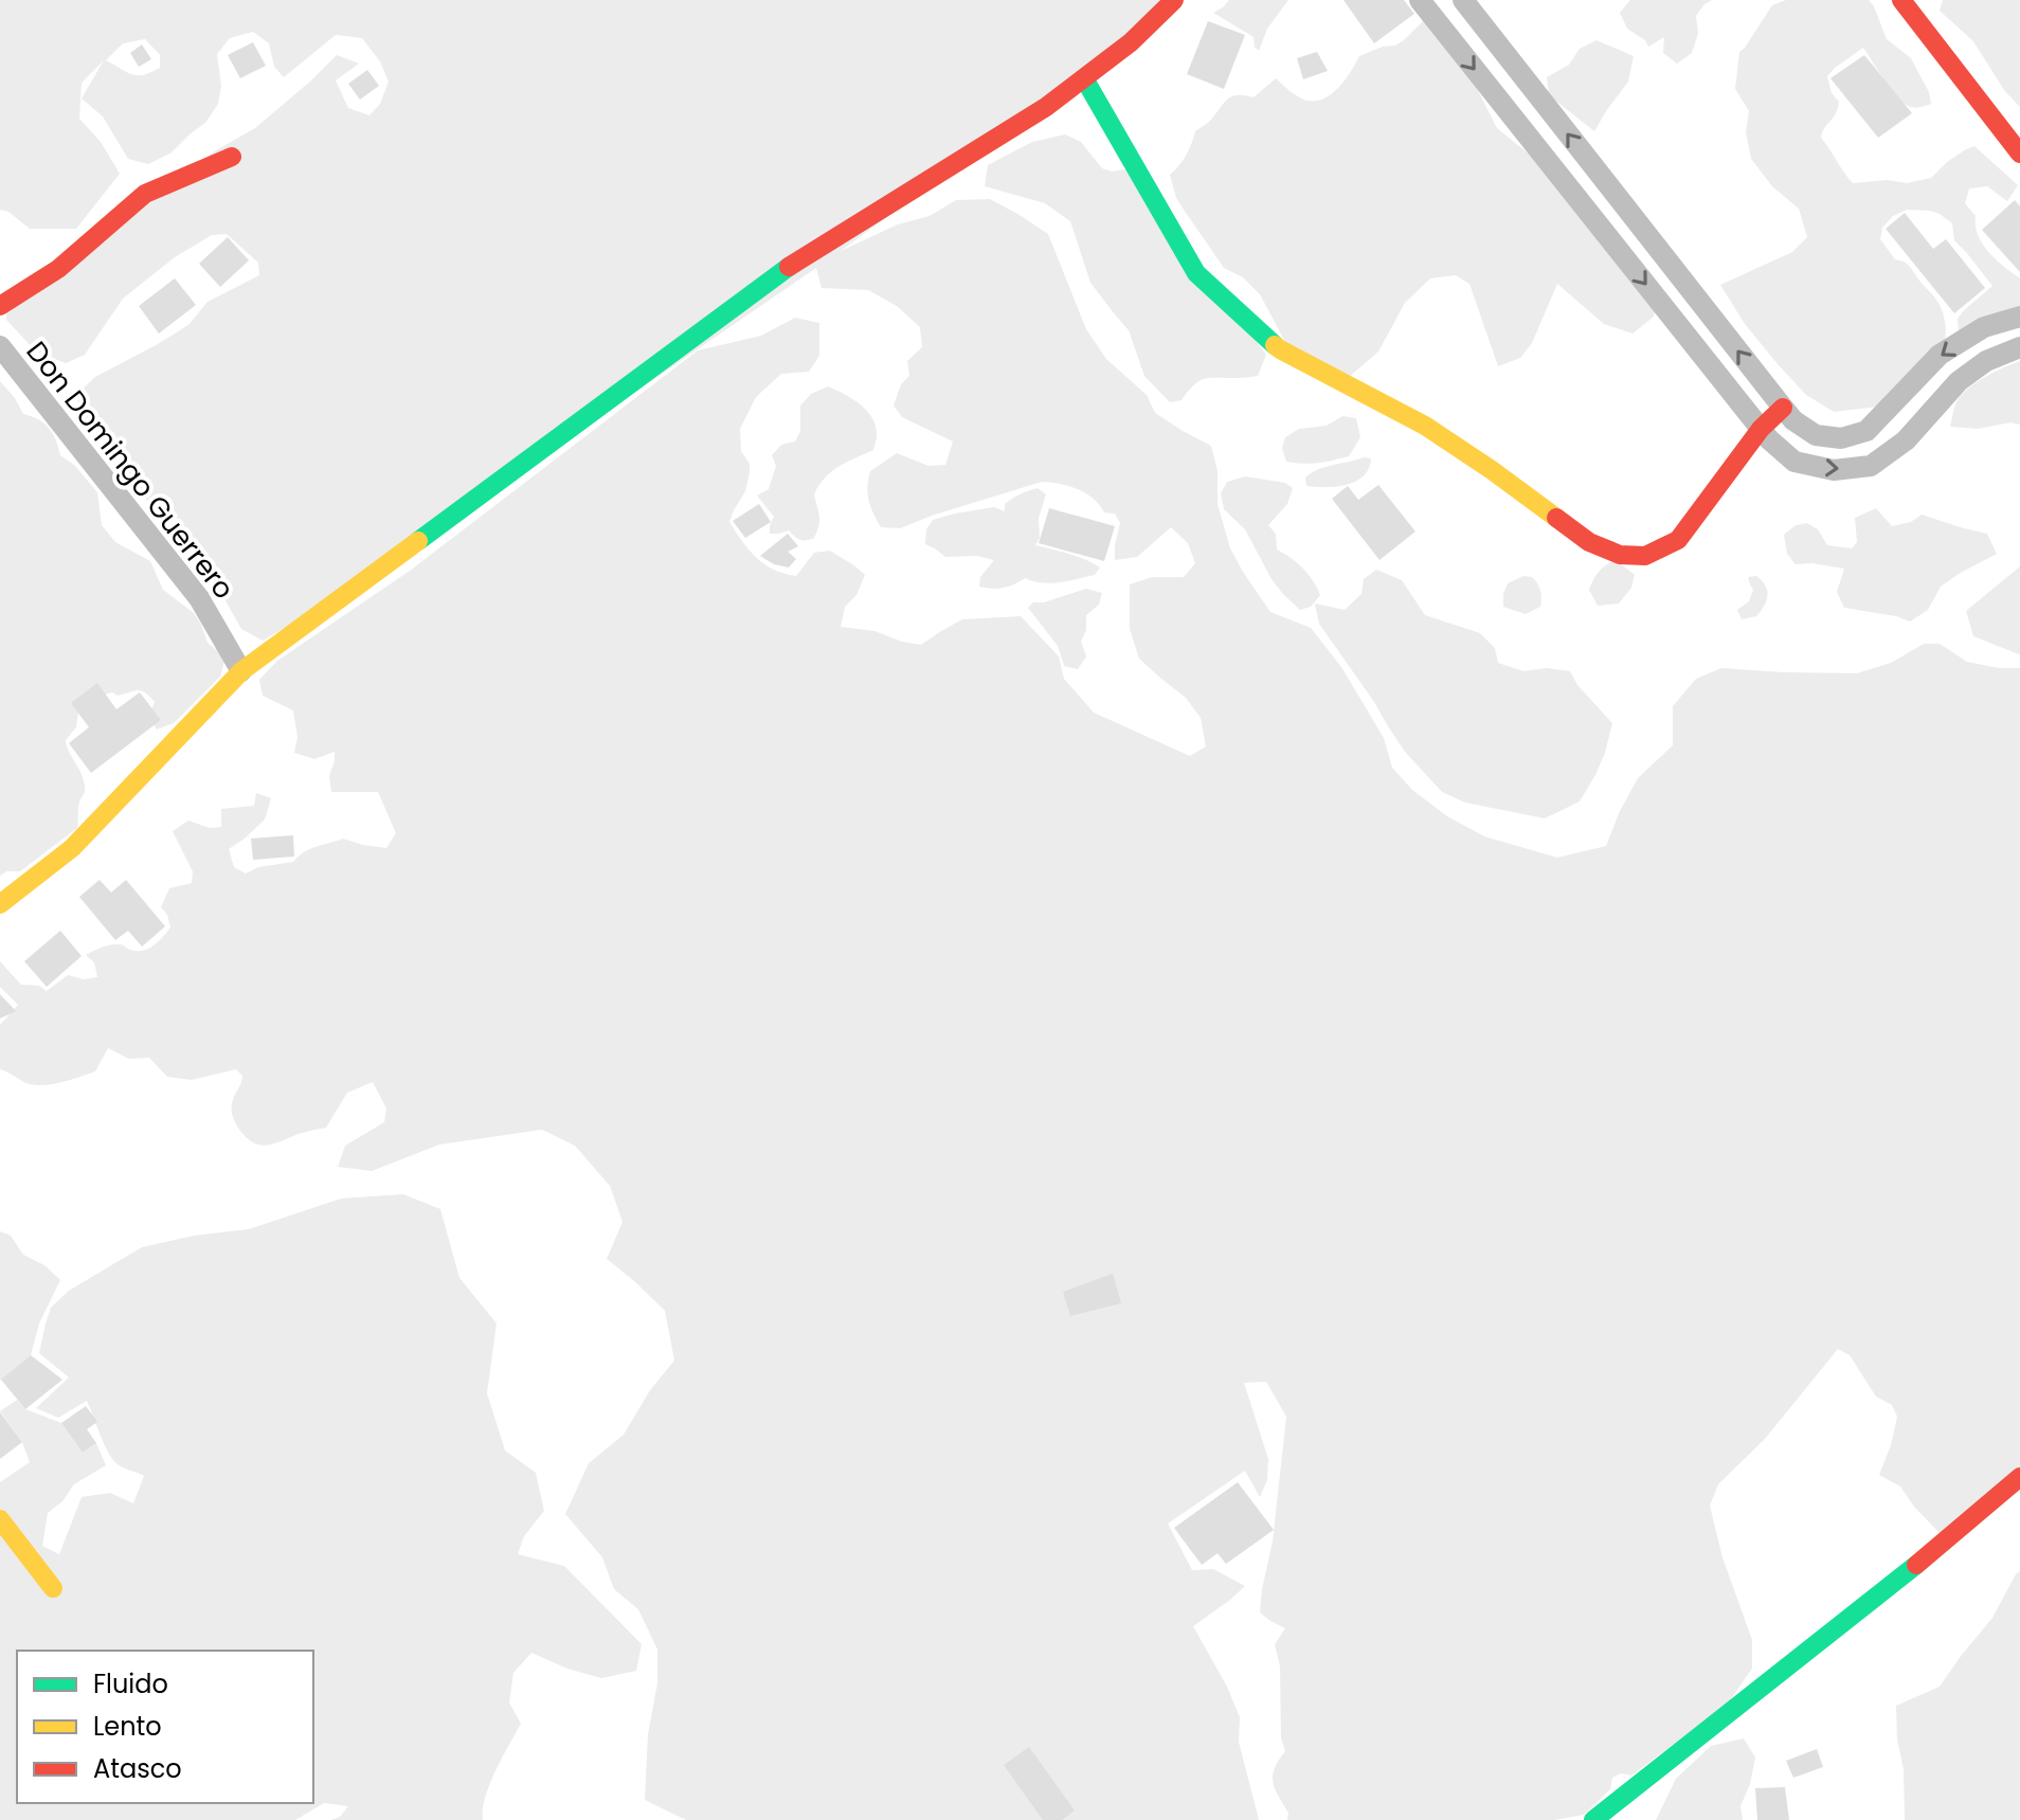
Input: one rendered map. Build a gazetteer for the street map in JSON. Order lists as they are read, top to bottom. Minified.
{"streets":{"street":["Don Domingo Guerrero"]},"legend":["Fluido","Lento","Atasco"]}
